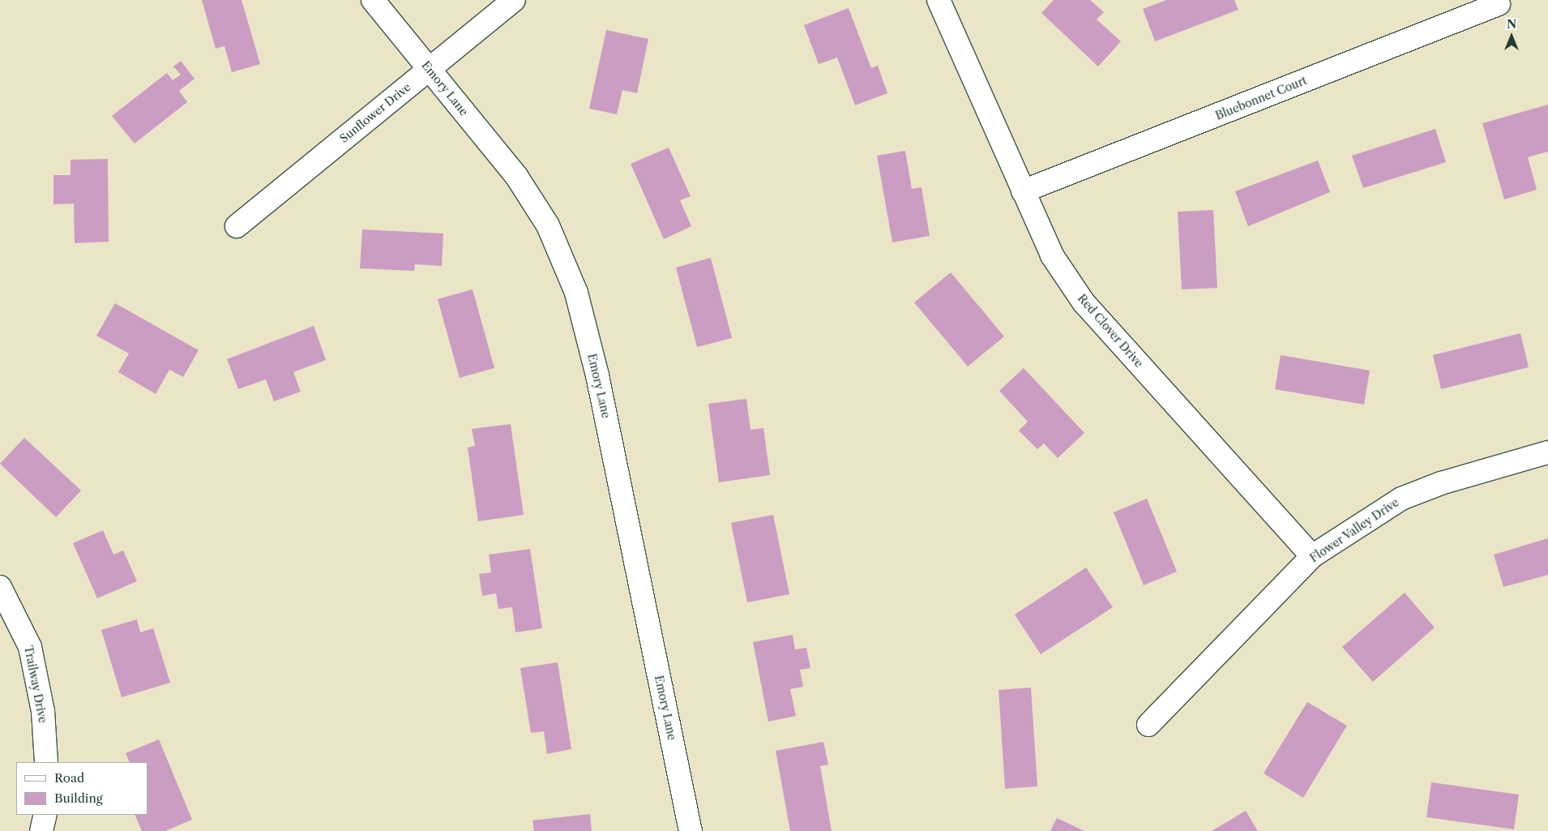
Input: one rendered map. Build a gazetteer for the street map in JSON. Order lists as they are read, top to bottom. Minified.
{"streets":{"street":["Emory Lane","Bluebonnet Court","Sunflower Drive","Red Clover Drive","Flower Valley Drive","Trailway Drive"]},"crossings":[["Emory Lane","Sunflower Drive"],["Bluebonnet Court","Red Clover Drive"],["Red Clover Drive","Flower Valley Drive"]],"legend":["Road","Building"],"north":"top"}
